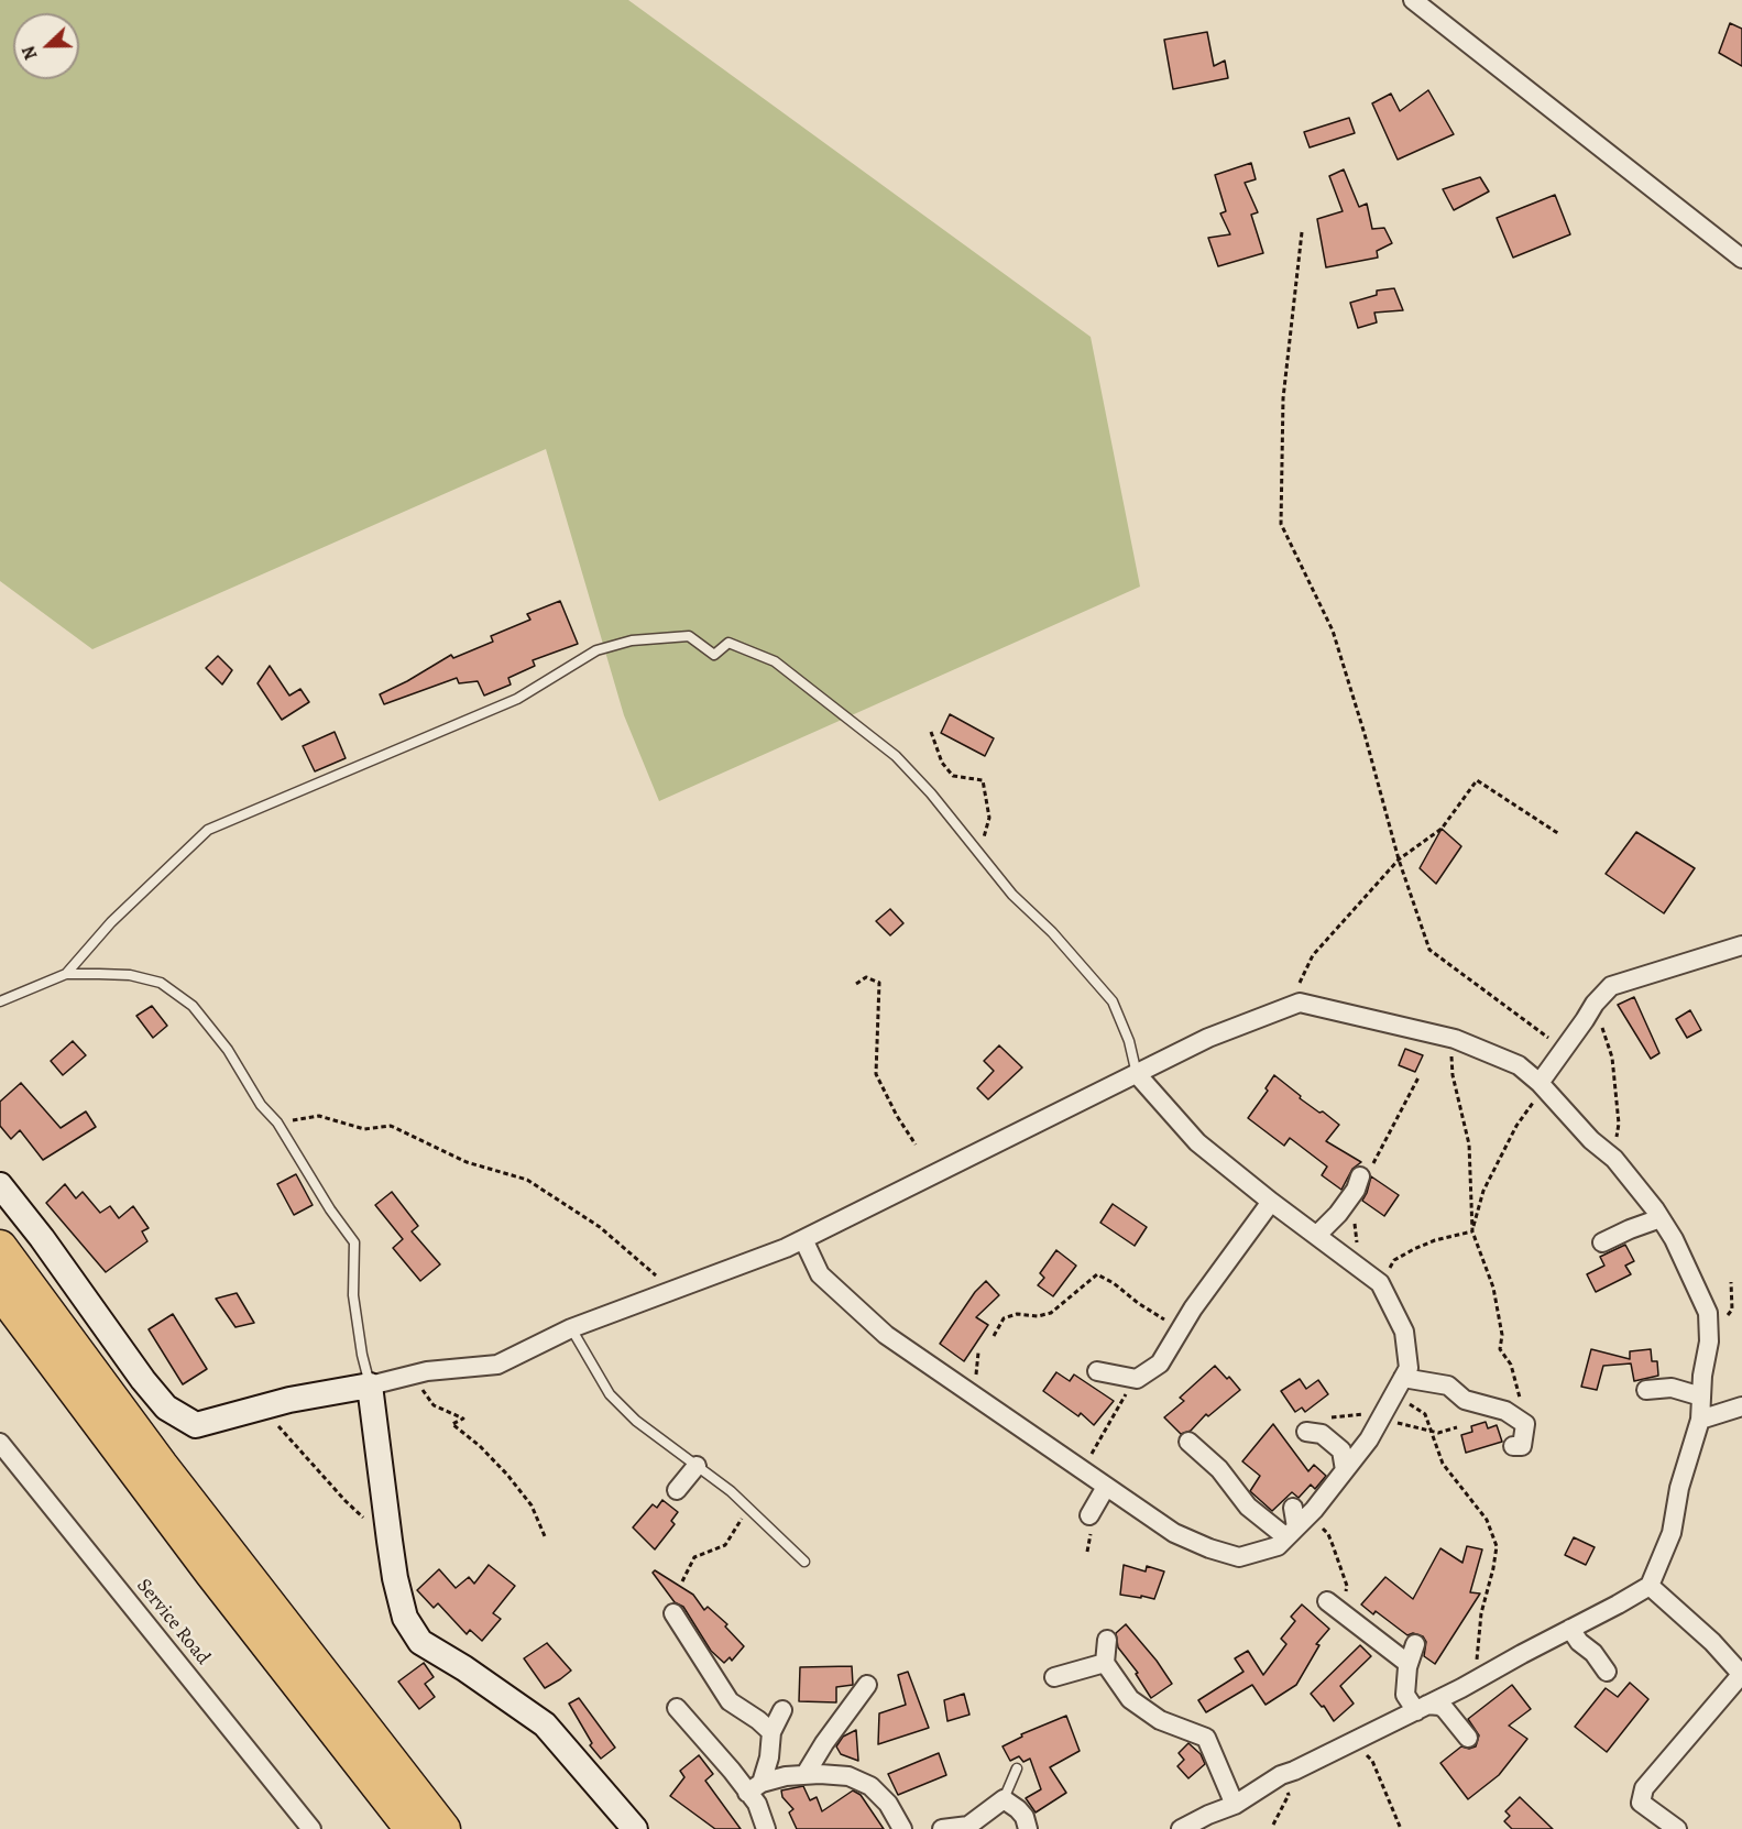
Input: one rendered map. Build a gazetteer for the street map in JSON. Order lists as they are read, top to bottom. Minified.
{"streets":{"street":["Service Road"]},"north":"left"}
